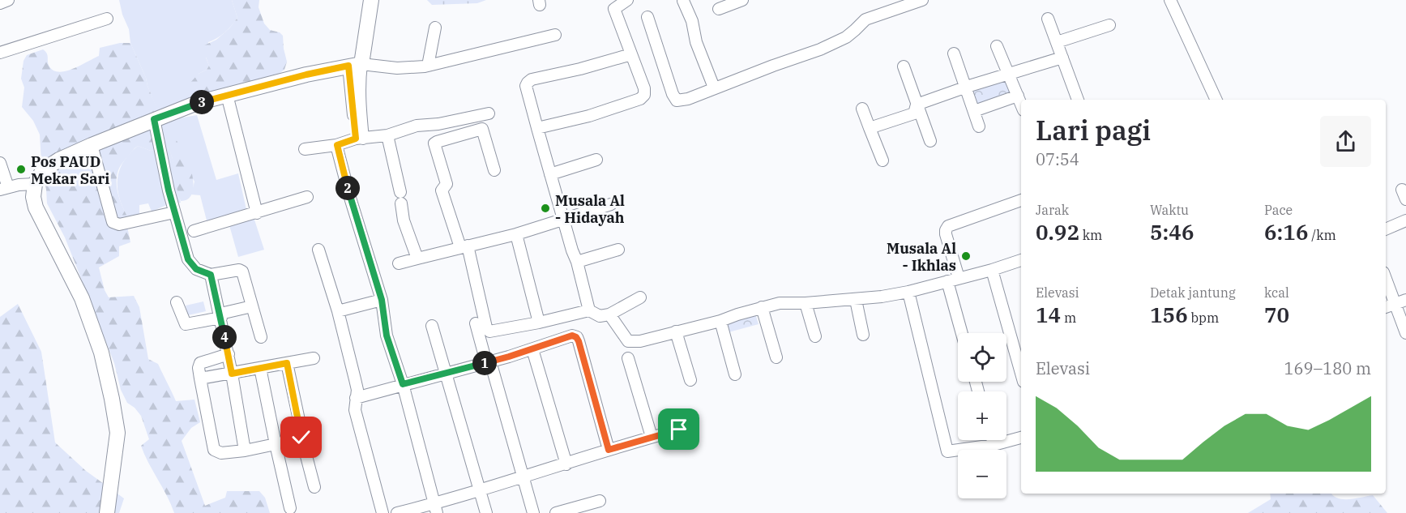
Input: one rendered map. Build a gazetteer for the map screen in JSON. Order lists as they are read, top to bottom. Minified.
{"places":["Pos PAUD Mekar Sari","Musala Al - Hidayah","Musala Al - Ikhlas"],"page":{"pins":["3","2","4","1"],"heading":["Lari pagi","07:54"],"stats":[["Jarak","0.92 km"],["Waktu","5:46"],["Pace","6:16 /km"],["Elevasi","14 m"],["Detak jantung","156 bpm"],["kcal","70"]],"map_buttons":["+","−"],"chart":["Elevasi","169–180 m"]}}
